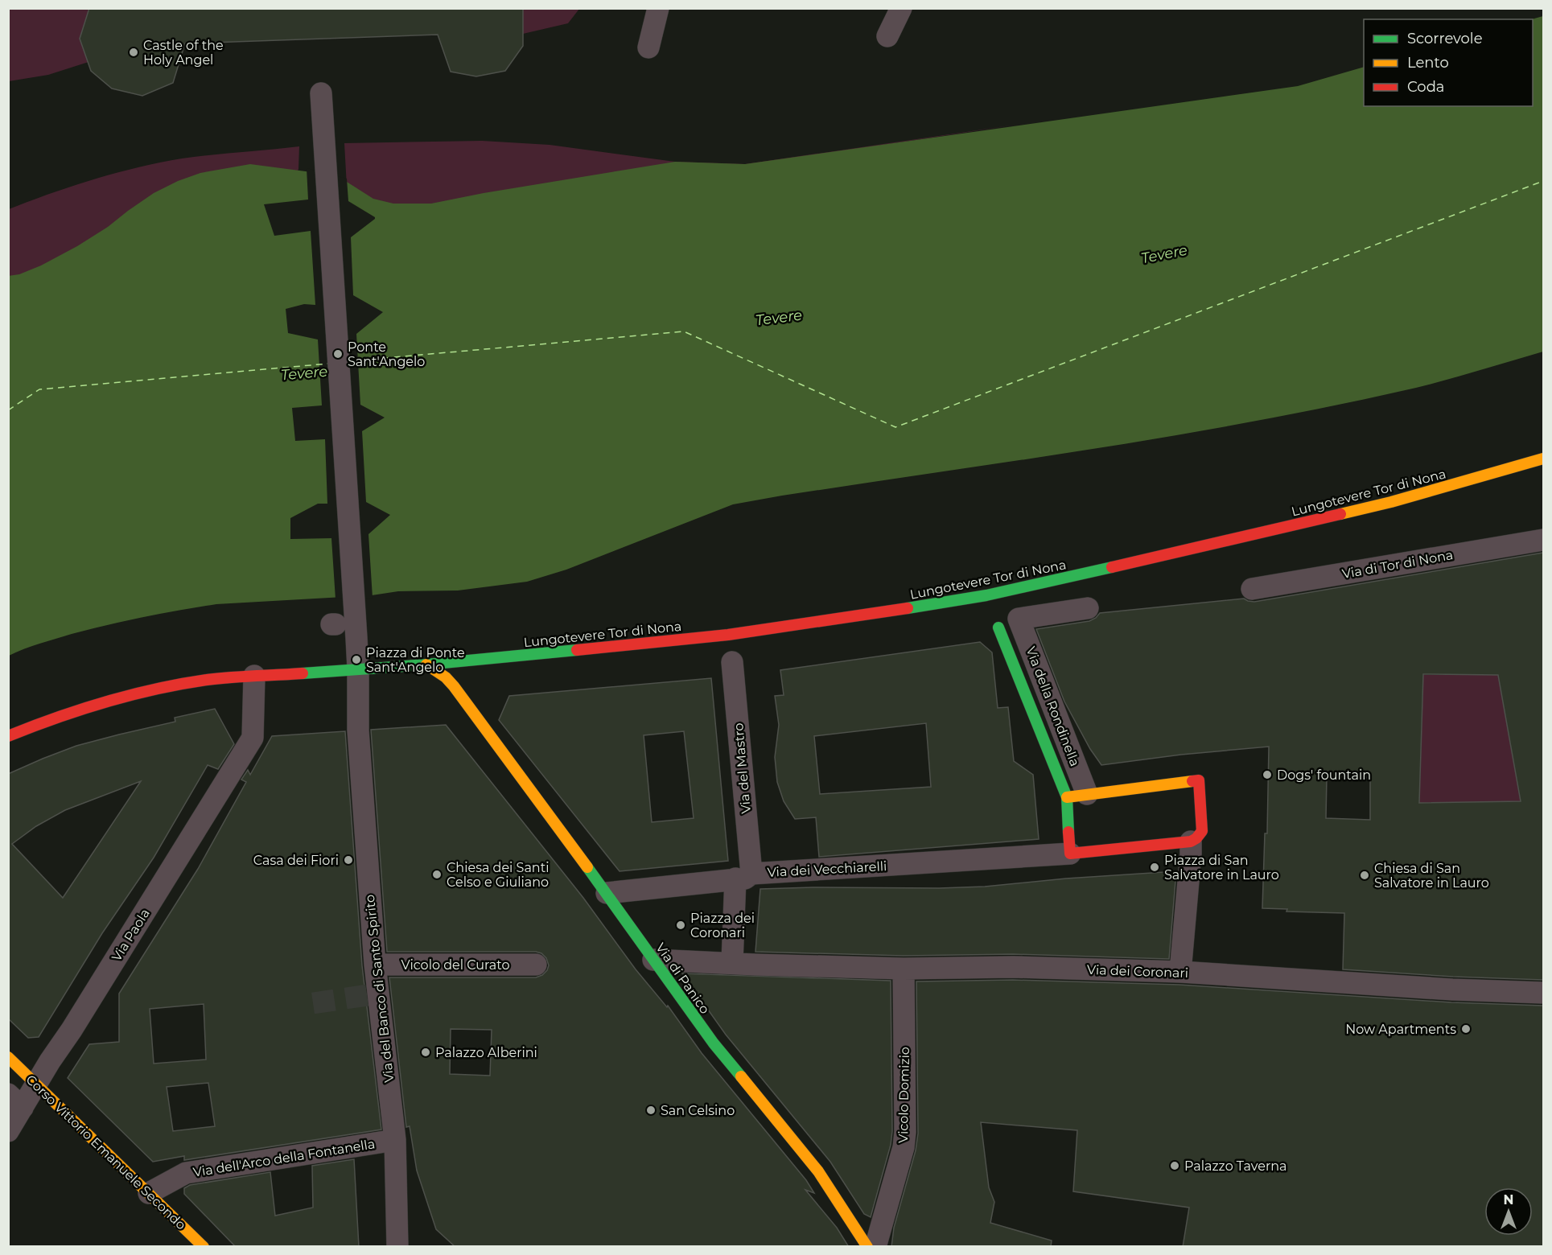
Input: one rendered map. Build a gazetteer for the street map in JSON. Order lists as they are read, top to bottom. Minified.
{"streets":{"street":["Lungotevere Tor di Nona","Via di Tor di Nona","Via della Rondinella","Via del Mastro","Via dei Vecchiarelli","Via Paola","Vicolo del Curato","Via dei Coronari","Via di Panico","Via del Banco di Santo Spirito","Vicolo Domizio","Corso Vittorio Emanuele Secondo","Via dell'Arco della Fontanella"]},"crossings":[["Lungotevere Tor di Nona","Via di Panico"],["Via del Mastro","Via dei Vecchiarelli"],["Via dei Vecchiarelli","Via di Panico"],["Via Paola","Corso Vittorio Emanuele Secondo"],["Vicolo del Curato","Via del Banco di Santo Spirito"],["Via dei Coronari","Vicolo Domizio"],["Via del Banco di Santo Spirito","Via dell'Arco della Fontanella"],["Corso Vittorio Emanuele Secondo","Via dell'Arco della Fontanella"]],"water":["Tevere"],"places":["Castle of the Holy Angel","Ponte Sant'Angelo","Piazza di Ponte Sant'Angelo","Dogs' fountain","Casa dei Fiori","Piazza di San Salvatore in Lauro","Chiesa dei Santi Celso e Giuliano","Chiesa di San Salvatore in Lauro","Piazza dei Coronari","Now Apartments","Palazzo Alberini","San Celsino","Palazzo Taverna"],"legend":["Scorrevole","Lento","Coda"],"north":"top"}
